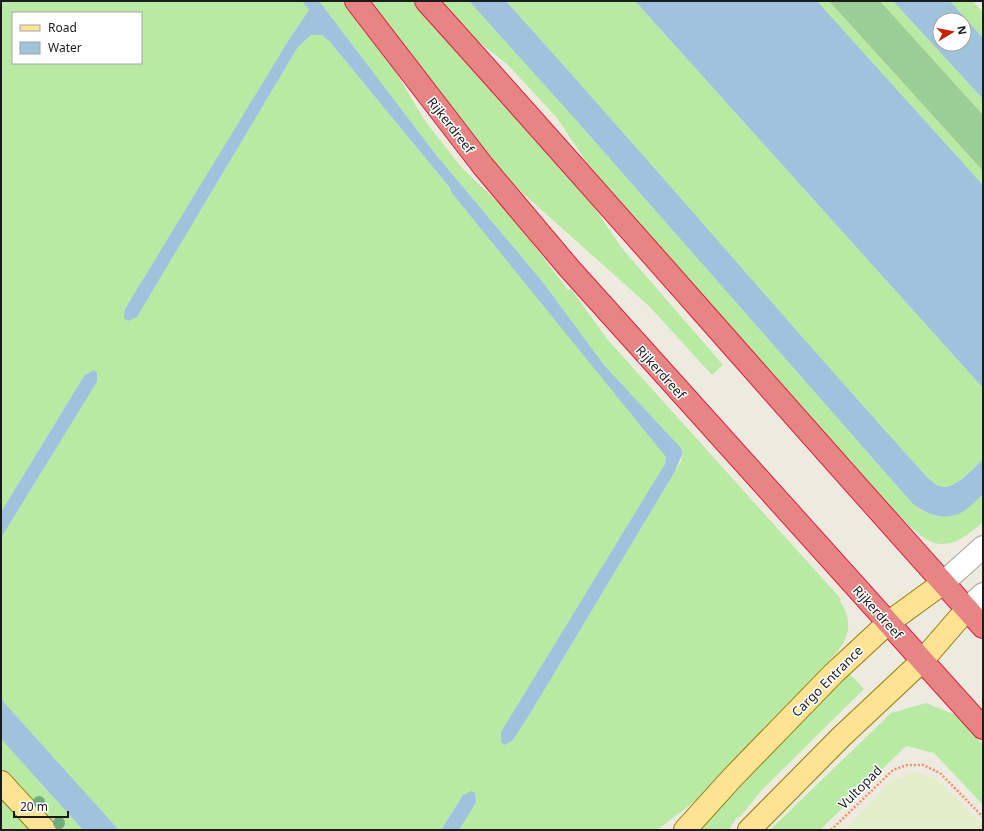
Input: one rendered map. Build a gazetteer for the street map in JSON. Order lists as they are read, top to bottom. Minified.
{"streets":{"highway":["Rijkerdreef"],"main road":["Cargo Entrance"],"path":["Vultopad"]},"crossings":[["Rijkerdreef","Cargo Entrance"]],"legend":["Road","Water"],"scale_bar":"20 m","north":"right"}
